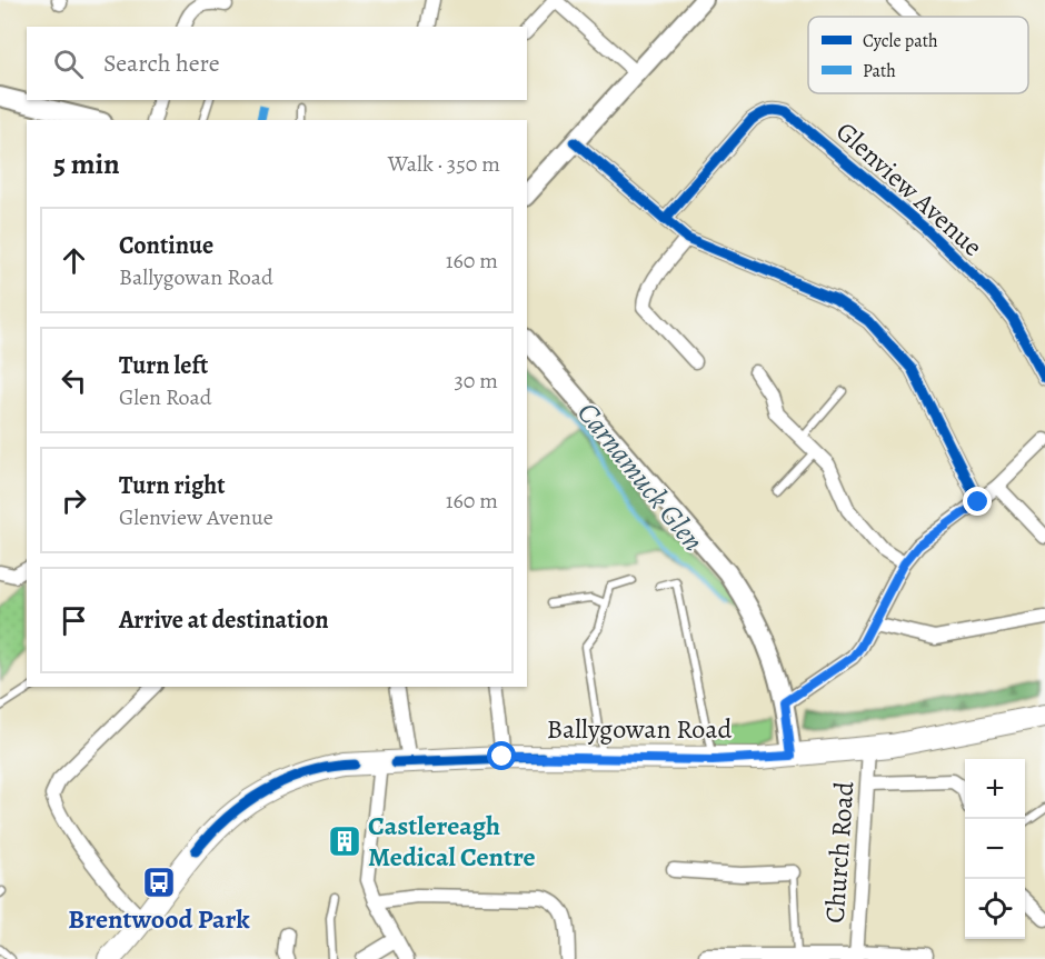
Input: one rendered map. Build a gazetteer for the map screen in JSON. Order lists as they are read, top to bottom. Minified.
{"streets":{"main road":["Ballygowan Road"],"street":["Glenview Avenue","Church Road"]},"crossings":[["Ballygowan Road","Church Road"]],"water":["Carnamuck Glen"],"places":{"building":["Castlereagh Medical Centre"],"bus stop":["Brentwood Park"]},"legend":["Cycle path","Path"],"page":{"search":"Search here","heading":["5 min","Walk · 350 m"],"list":[["Continue","Ballygowan Road","160 m"],["Turn left","Glen Road","30 m"],["Turn right","Glenview Avenue","160 m"],"Arrive at destination"],"map_buttons":["+","−"]}}
